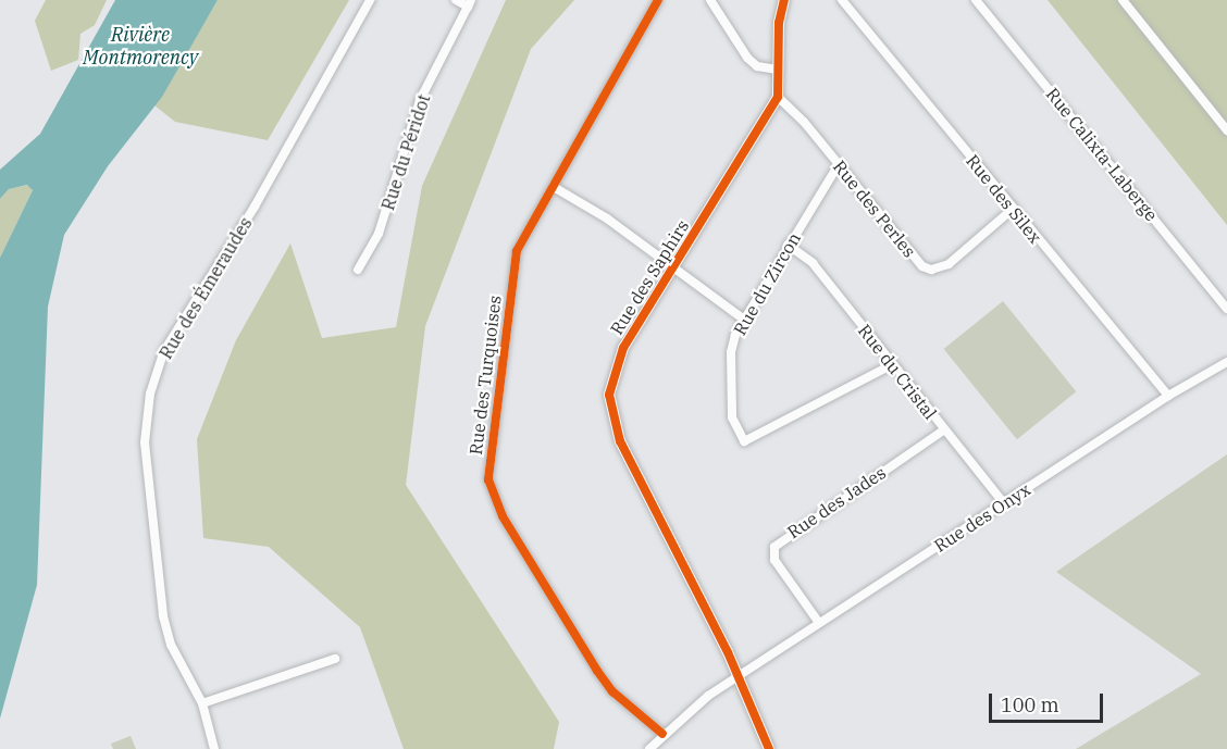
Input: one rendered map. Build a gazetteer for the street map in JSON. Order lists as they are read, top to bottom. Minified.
{"streets":{"street":["Rue du Péridot","Rue Calixta-Laberge","Rue des Silex","Rue des Perles","Rue des Saphirs","Rue du Zircon","Rue des Émeraudes","Rue du Cristal","Rue des Turquoises","Rue des Jades","Rue des Onyx"]},"crossings":[["Rue des Silex","Rue des Perles"],["Rue des Silex","Rue des Onyx"],["Rue des Perles","Rue des Saphirs"],["Rue des Perles","Rue du Zircon"],["Rue des Saphirs","Rue des Onyx"],["Rue du Zircon","Rue du Cristal"],["Rue du Cristal","Rue des Jades"],["Rue du Cristal","Rue des Onyx"],["Rue des Turquoises","Rue des Onyx"],["Rue des Jades","Rue des Onyx"]],"water":["Rivière Montmorency"],"scale_bar":"100 m"}
